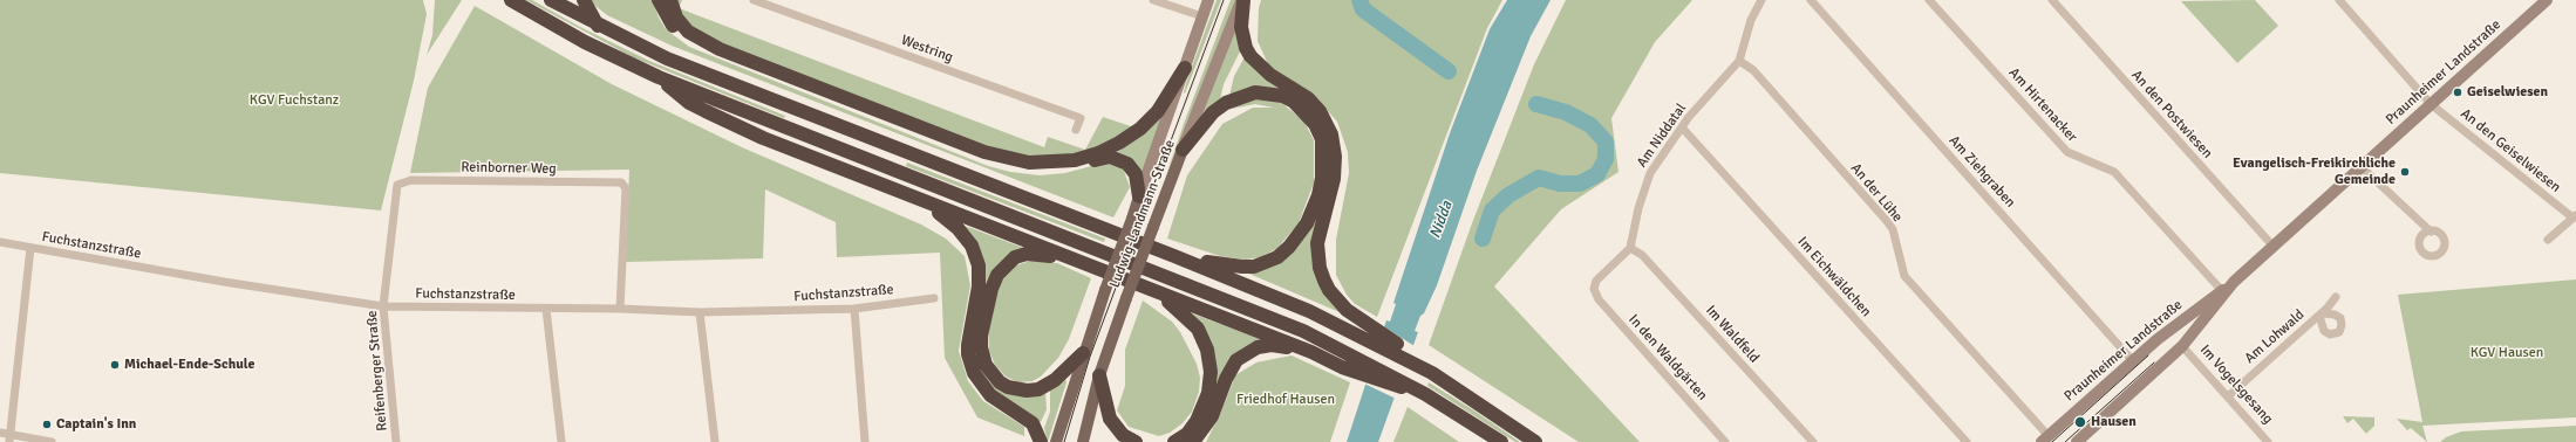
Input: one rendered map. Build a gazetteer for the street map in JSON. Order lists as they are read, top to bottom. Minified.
{"streets":{"main road":["Praunheimer Landstraße","Ludwig-Landmann-Straße"],"street":["Westring","Am Hirtenacker","An den Postwiesen","Am Niddatal","An den Geiselwiesen","Reinborner Weg","Am Ziehgraben","An der Lühe","Fuchstanzstraße","Im Eichwäldchen","Im Waldfeld","Am Lohwald","In den Waldgärten","Reifenberger Straße","Im Vogelsgesang"]},"crossings":[["Praunheimer Landstraße","Am Hirtenacker"],["Praunheimer Landstraße","An den Postwiesen"],["Praunheimer Landstraße","An den Geiselwiesen"],["Praunheimer Landstraße","Am Ziehgraben"],["Praunheimer Landstraße","An der Lühe"],["Praunheimer Landstraße","Im Vogelsgesang"],["Am Niddatal","An der Lühe"],["Am Niddatal","Im Eichwäldchen"],["Am Niddatal","Im Waldfeld"],["Am Niddatal","In den Waldgärten"],["Reinborner Weg","Fuchstanzstraße"],["Reinborner Weg","Reifenberger Straße"],["Fuchstanzstraße","Reifenberger Straße"],["Im Waldfeld","In den Waldgärten"],["Am Lohwald","Im Vogelsgesang"]],"water":["Nidda"],"parks":["KGV Fuchstanz","KGV Hausen","Friedhof Hausen"],"places":["Geiselwiesen","Evangelisch-Freikirchliche Gemeinde","Michael-Ende-Schule","Hausen","Captain's Inn"]}
